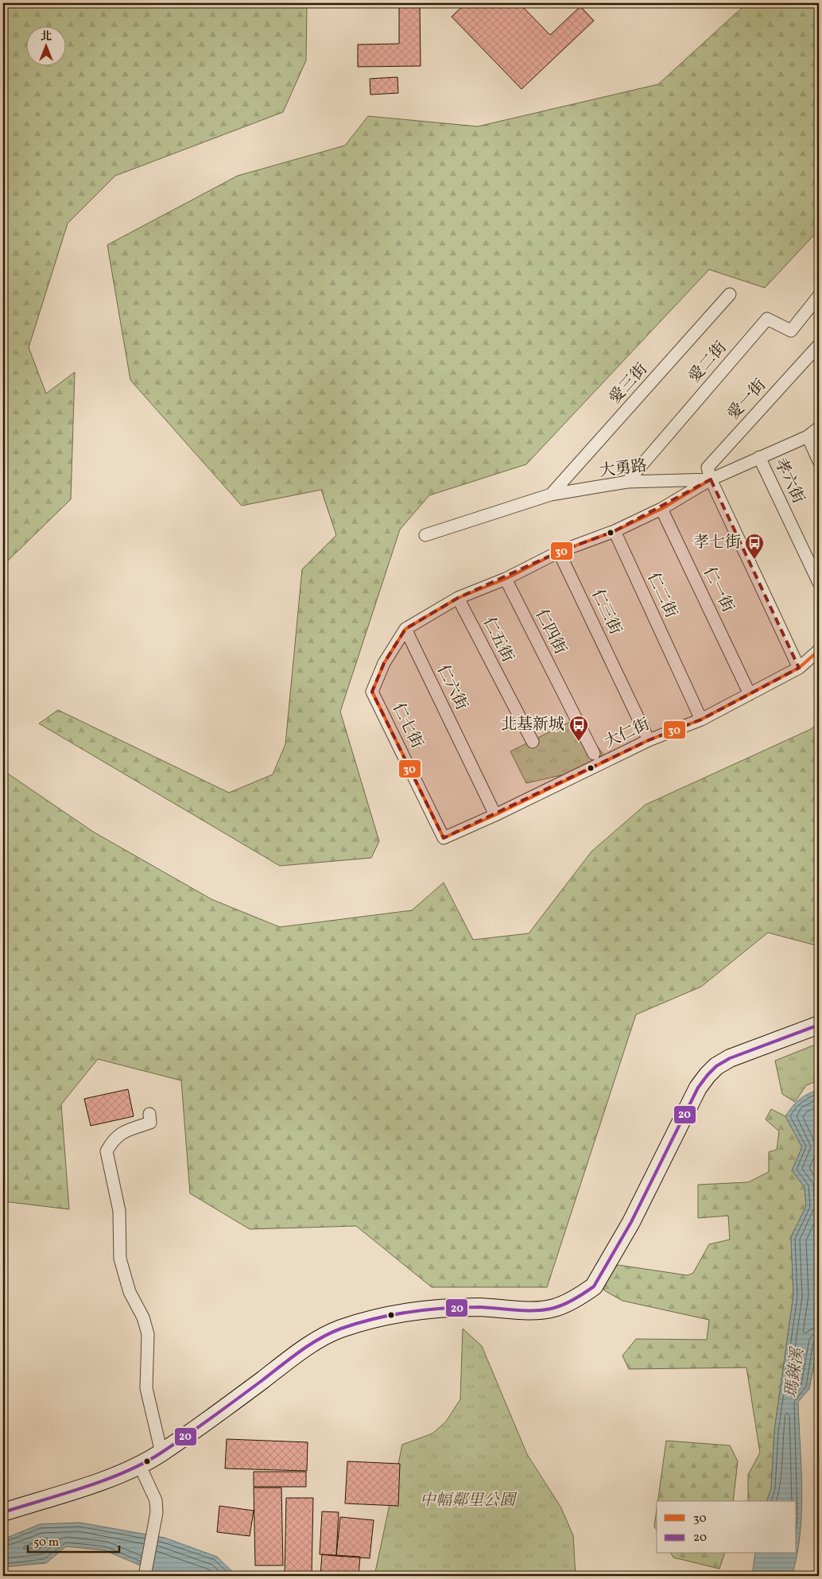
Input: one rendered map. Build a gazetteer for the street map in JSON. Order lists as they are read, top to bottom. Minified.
{"streets":{"street":["愛二街","愛三街","愛一街","大勇路","孝六街","仁一街","仁二街","仁三街","仁四街","仁五街","仁六街","仁七街","大仁街"]},"crossings":[["愛二街","大勇路"],["愛三街","大勇路"],["愛一街","大勇路"],["大勇路","孝六街"],["仁一街","大仁街"],["仁二街","大仁街"],["仁三街","大仁街"],["仁六街","仁七街"],["仁六街","大仁街"],["仁七街","大仁街"]],"water":["瑪鋉溪"],"parks":["中幅鄰里公園"],"places":{"bus stop":["孝七街","北基新城"]},"lines":["transit line 30","transit line 20"],"legend":["30","20"],"scale_bar":"50 m","north":"top"}
